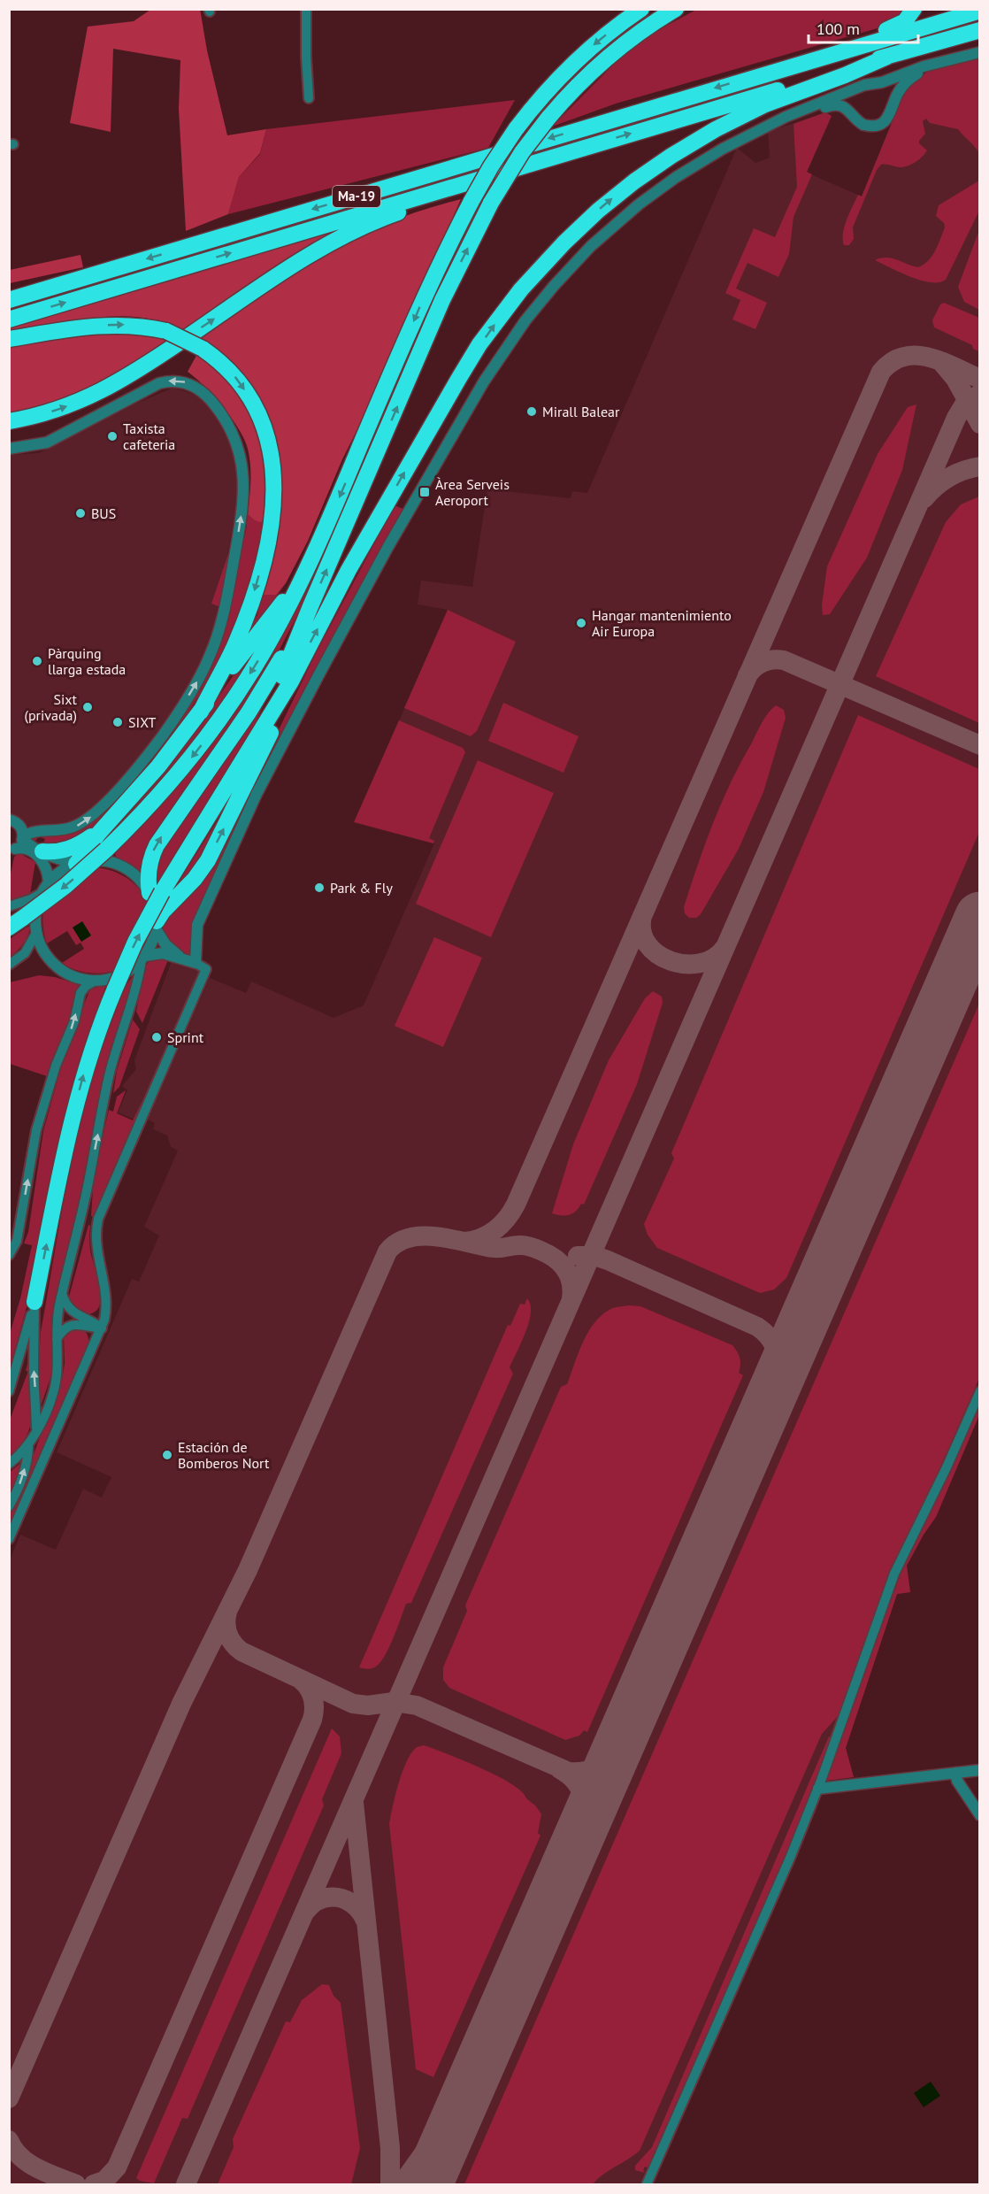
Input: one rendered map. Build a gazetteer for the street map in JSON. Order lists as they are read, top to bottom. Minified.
{"streets":{"highway":["Ma-19"]},"places":{"other":["Mirall Balear","Taxista cafeteria","BUS","Hangar mantenimiento Air Europa","Pàrquing llarga estada","Sixt (privada)","SIXT","Park & Fly","Sprint","Estación de Bomberos Nort"],"transit":["Àrea Serveis Aeroport"]},"scale_bar":"100 m"}
